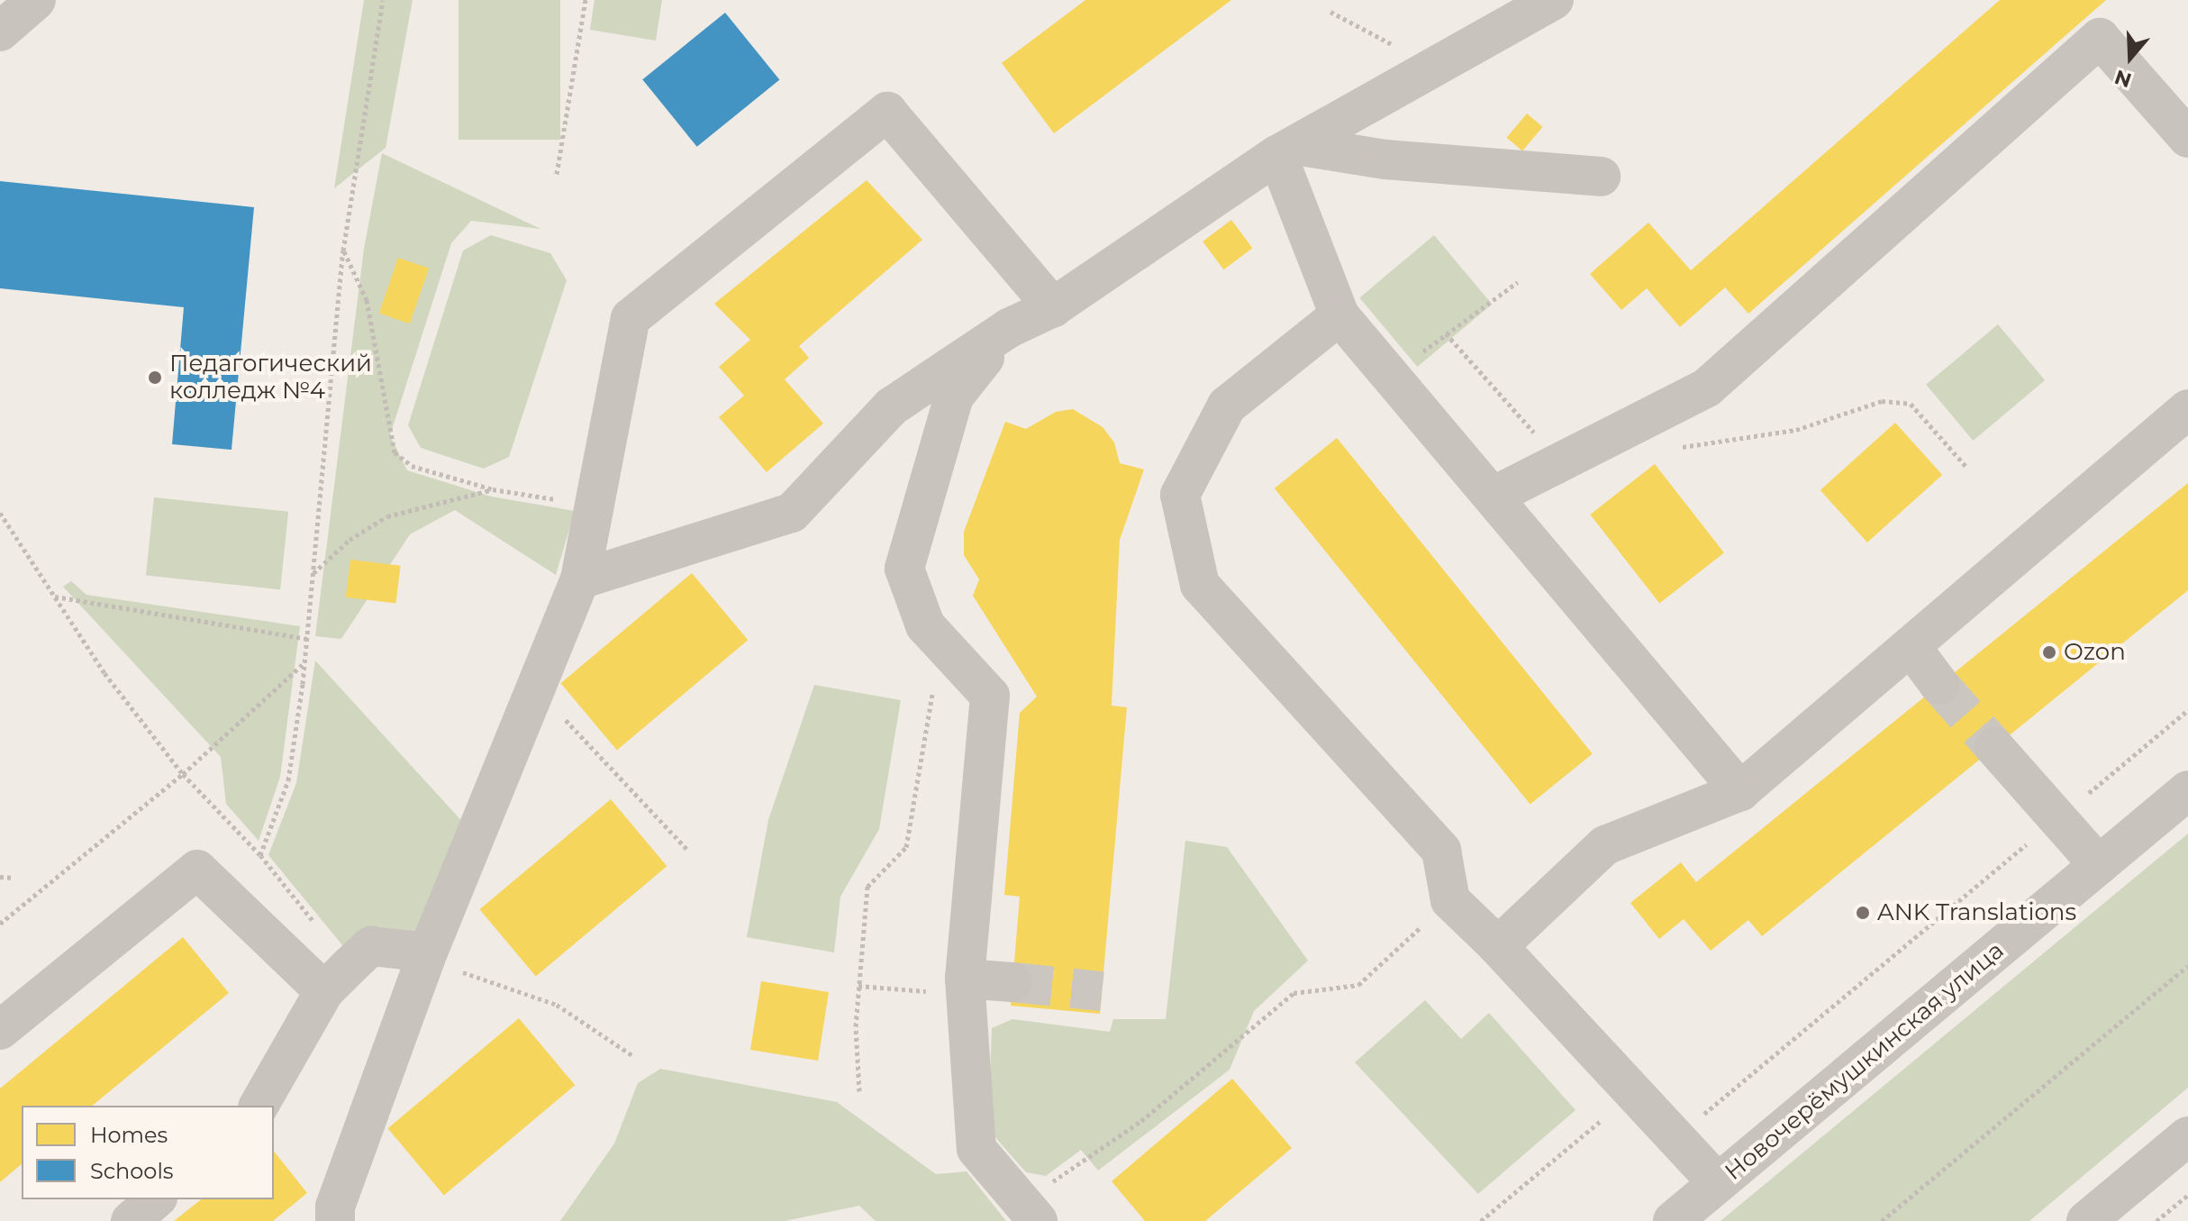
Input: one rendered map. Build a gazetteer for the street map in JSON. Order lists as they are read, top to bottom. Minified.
{"streets":{"street":["Новочерёмушкинская улица"]},"places":["Педагогический колледж №4","Ozon","ANK Translations"],"legend":["Homes","Schools"],"north":"bottom"}
